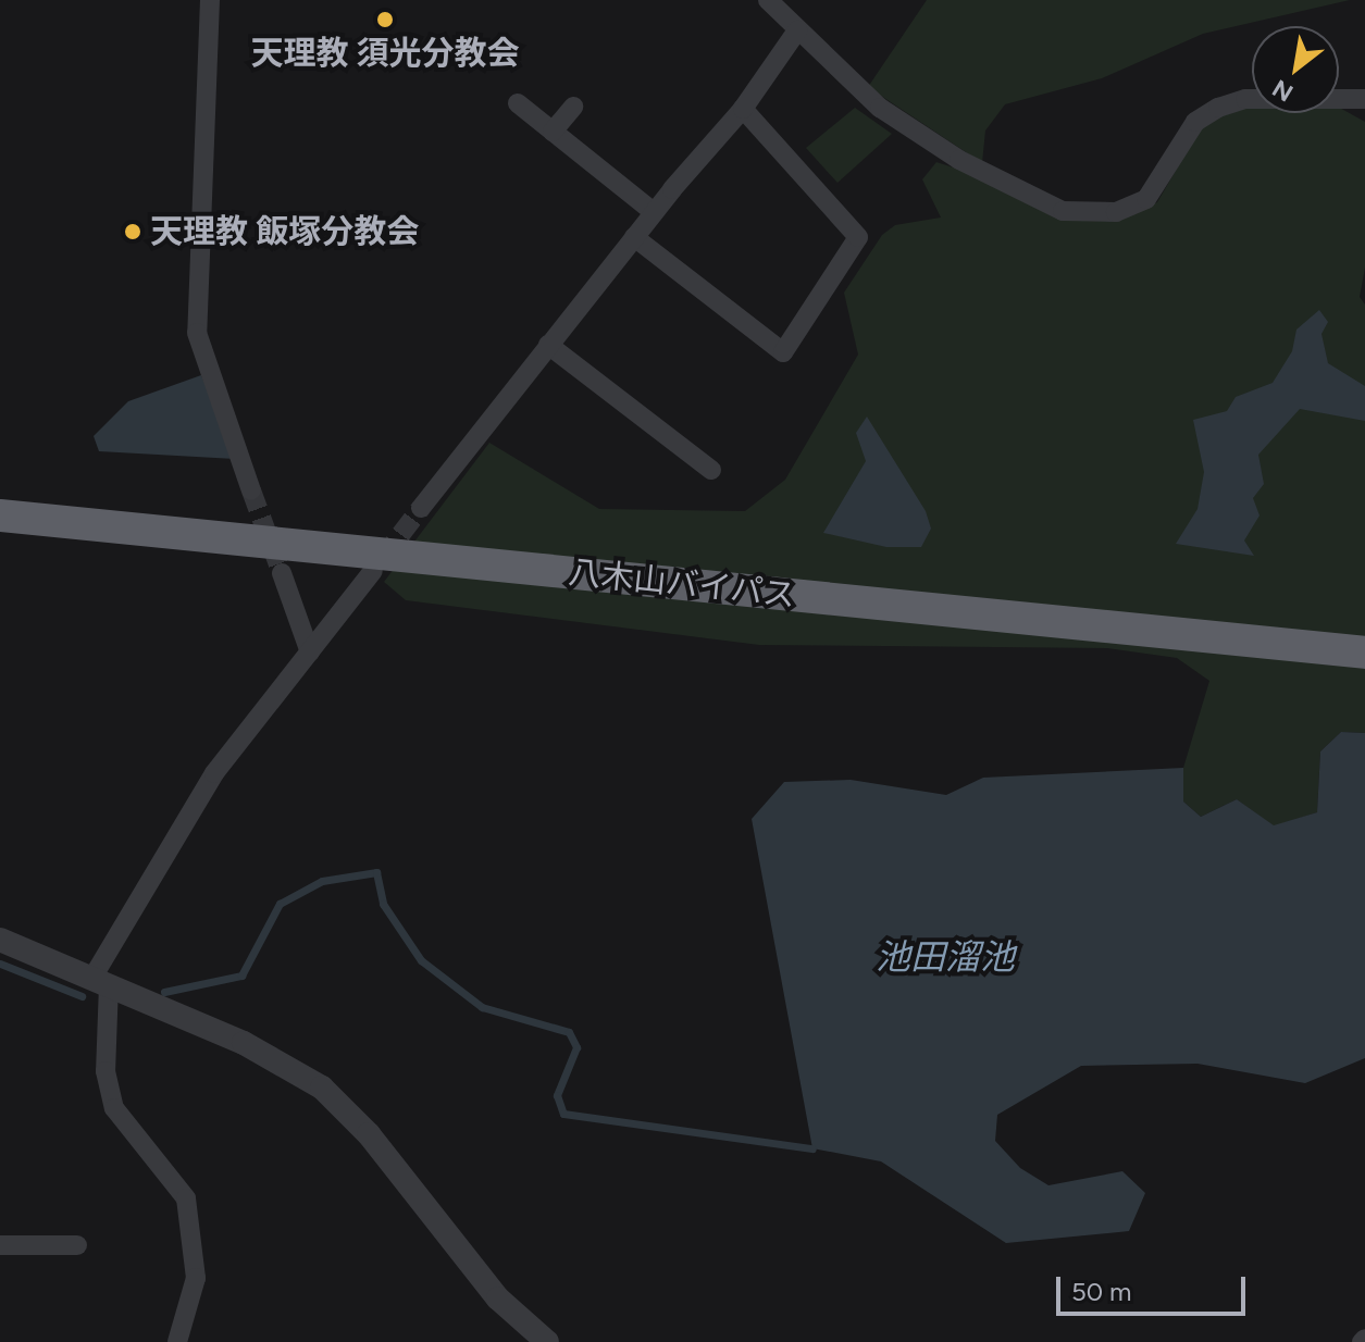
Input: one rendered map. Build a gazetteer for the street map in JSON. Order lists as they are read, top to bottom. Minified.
{"streets":{"highway":["八木山バイパス"]},"water":["池田溜池"],"places":["天理教 須光分教会","天理教 飯塚分教会"],"scale_bar":"50 m","north":"bottom left"}
